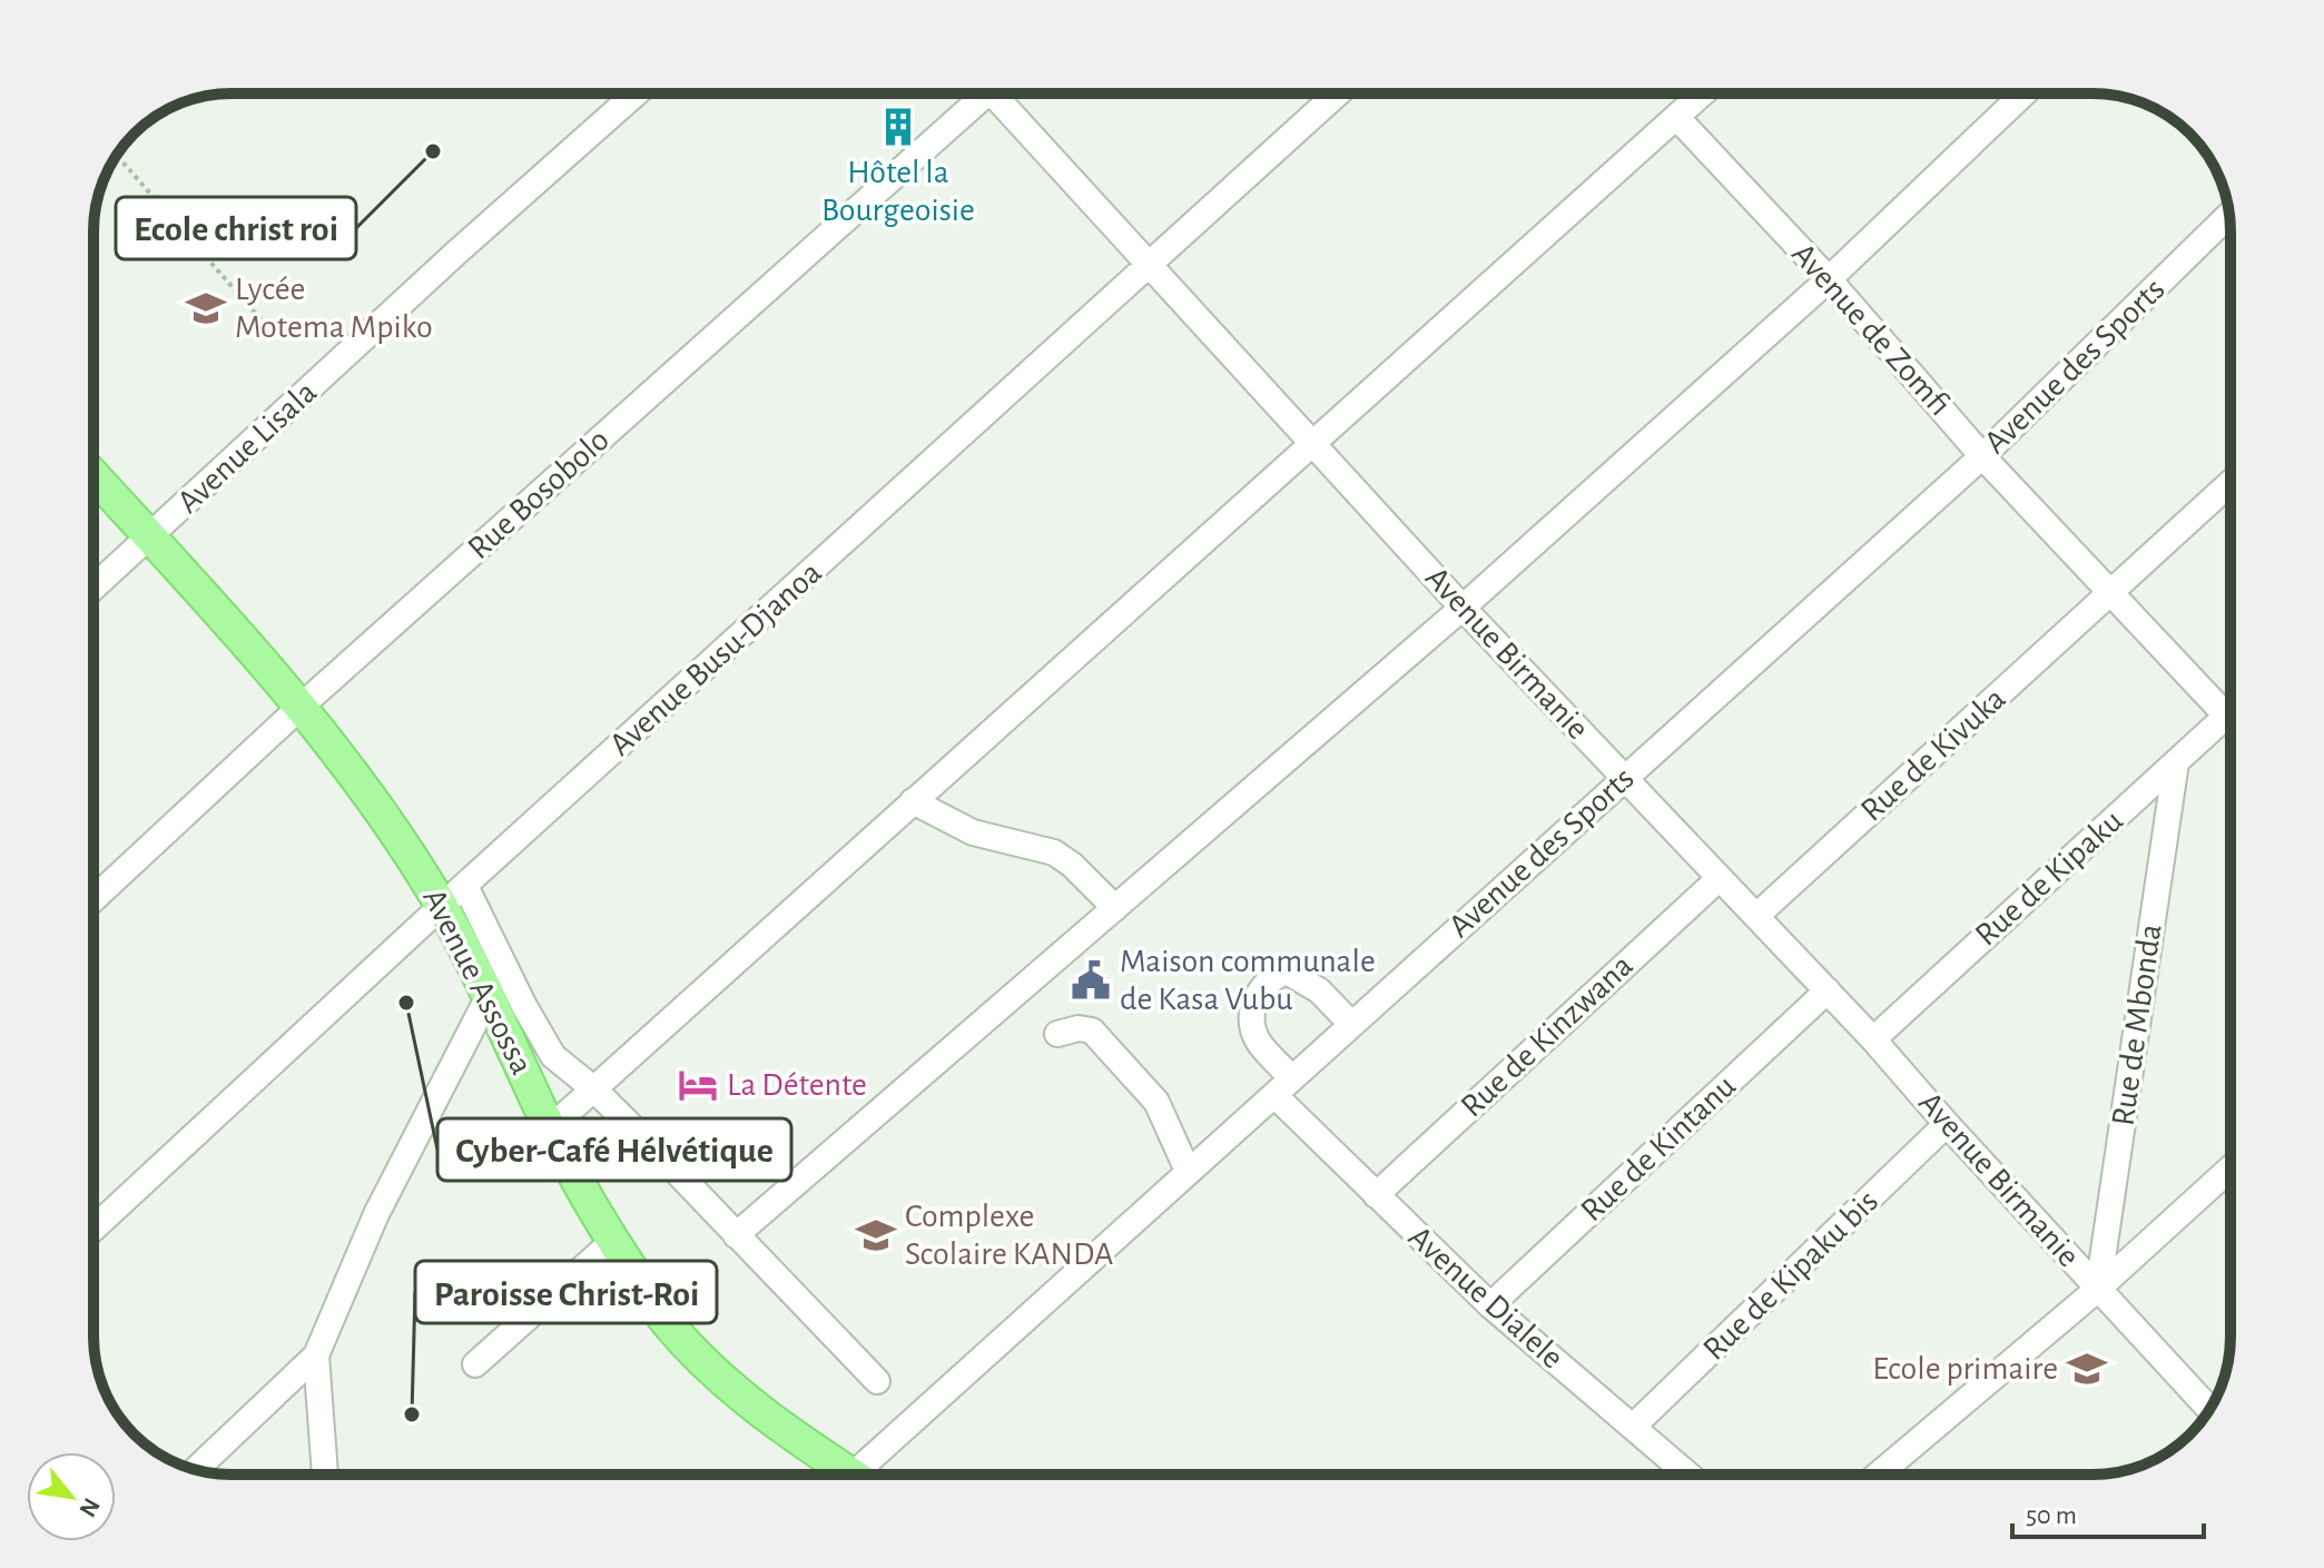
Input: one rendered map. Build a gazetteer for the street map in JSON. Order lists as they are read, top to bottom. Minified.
{"streets":{"main road":["Avenue Assossa"],"street":["Avenue de Zomfi","Avenue des Sports","Avenue Lisala","Rue Bosobolo","Avenue Birmanie","Avenue Busu-Djanoa","Rue de Kivuka","Rue de Kipaku","Rue de Mbonda","Rue de Kinzwana","Rue de Kintanu","Rue de Kipaku bis","Avenue Dialele"]},"crossings":[["Avenue de Zomfi","Avenue des Sports"],["Avenue de Zomfi","Rue de Kivuka"],["Avenue de Zomfi","Rue de Kipaku"],["Avenue des Sports","Avenue Birmanie"],["Avenue des Sports","Avenue Dialele"],["Avenue Lisala","Avenue Assossa"],["Rue Bosobolo","Avenue Assossa"],["Avenue Birmanie","Avenue Busu-Djanoa"],["Avenue Birmanie","Rue de Kivuka"],["Avenue Birmanie","Rue de Kipaku"],["Avenue Birmanie","Rue de Mbonda"],["Avenue Birmanie","Rue de Kinzwana"],["Avenue Birmanie","Rue de Kintanu"],["Avenue Birmanie","Rue de Kipaku bis"],["Avenue Busu-Djanoa","Avenue Assossa"],["Rue de Kipaku","Rue de Mbonda"],["Rue de Kinzwana","Avenue Dialele"],["Rue de Kintanu","Avenue Dialele"],["Rue de Kipaku bis","Avenue Dialele"]],"places":{"building":["Hôtel la Bourgeoisie"],"other":["Ecole christ roi","Cyber-Café Hélvétique","Paroisse Christ-Roi"],"school or university":["Lycée Motema Mpiko","Complexe Scolaire KANDA","Ecole primaire"],"public building":["Maison communale de Kasa Vubu"],"hotel":["La Détente"]},"scale_bar":"50 m","north":"bottom right"}
